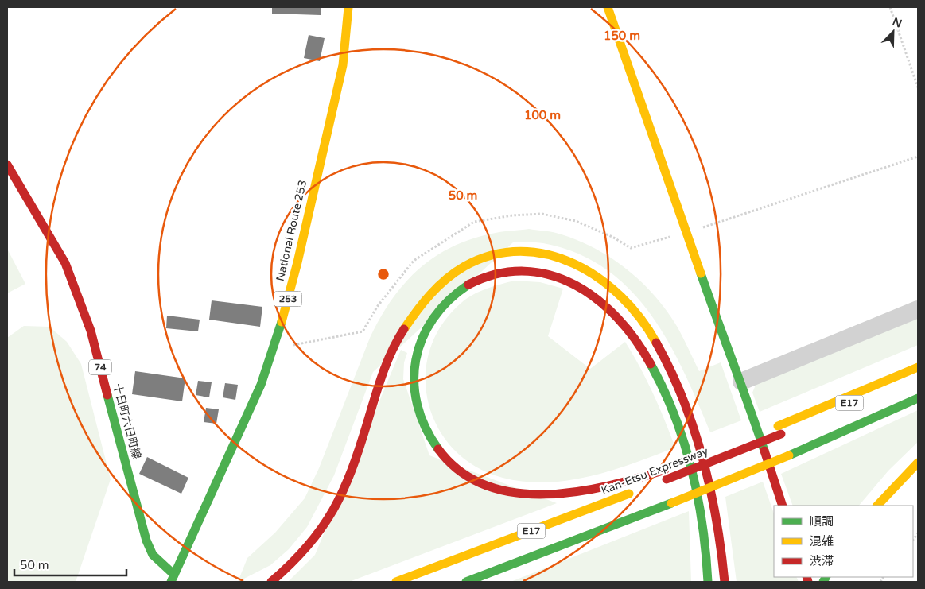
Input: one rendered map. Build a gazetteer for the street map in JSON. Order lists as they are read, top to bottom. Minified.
{"streets":{"main road":["National Route 253","253","74","E17","十日町六日町線","Kan-Etsu Expressway"]},"crossings":[["National Route 253","十日町六日町線"]],"legend":["順調","混雑","渋滞"],"scale_bar":"50 m","north":"top right","rings":["150 m","100 m","50 m"]}
